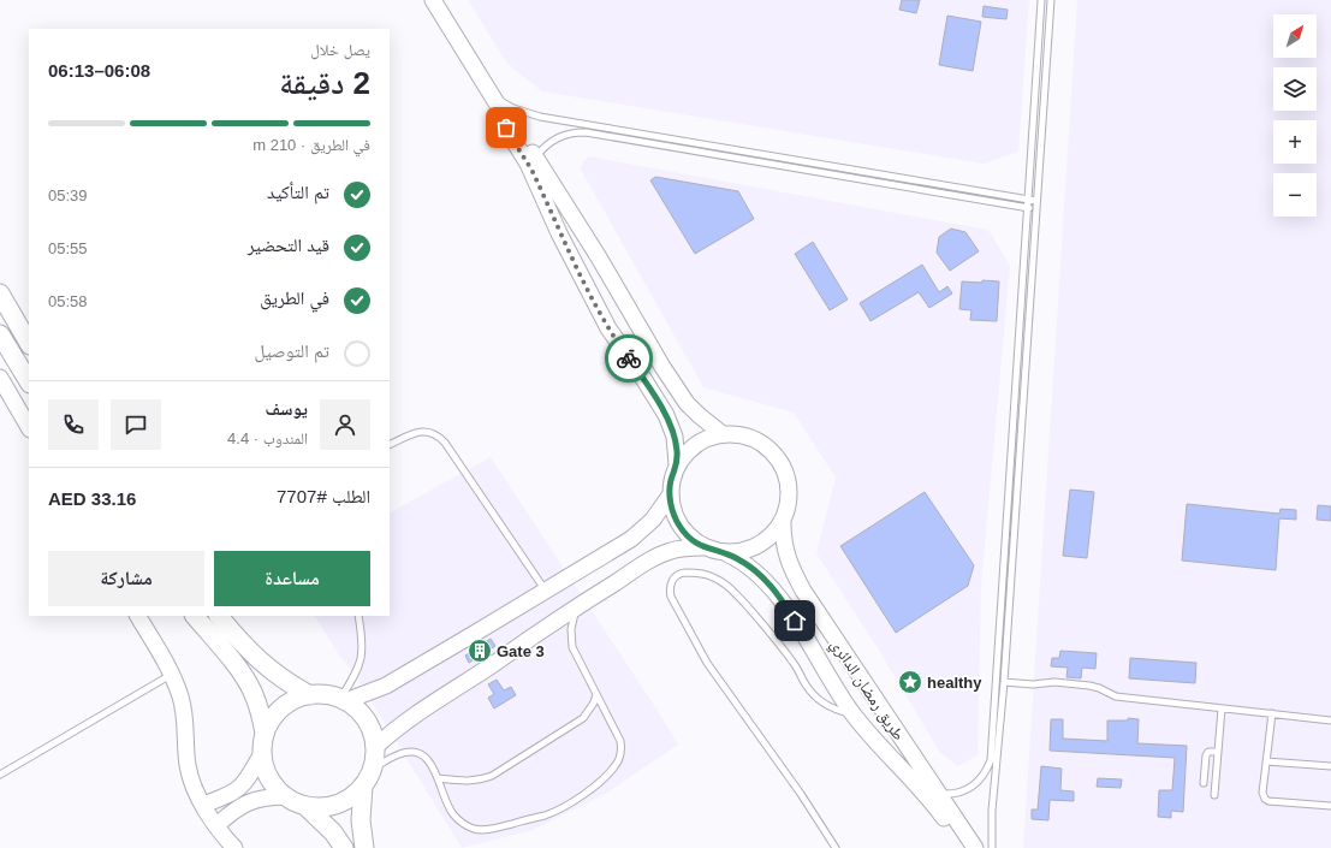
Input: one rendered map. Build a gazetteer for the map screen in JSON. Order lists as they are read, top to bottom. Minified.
{"streets":{"street":["طريق رمضان الدائري"]},"places":{"building":["Gate 3"],"place":["healthy"]},"north":"top right","page":{"map_buttons":["+","−"],"heading":["2 دقيقة","يصل خلال","06:08–06:13"],"panel":["يوسف","المندوب · 4.4","الطلب #7707","AED 33.16"],"bar":"في الطريق · 210 m","list":[["تم التأكيد","05:39"],["قيد التحضير","05:55"],["في الطريق","05:58"],"تم التوصيل"],"buttons":["مساعدة","مشاركة"]}}
